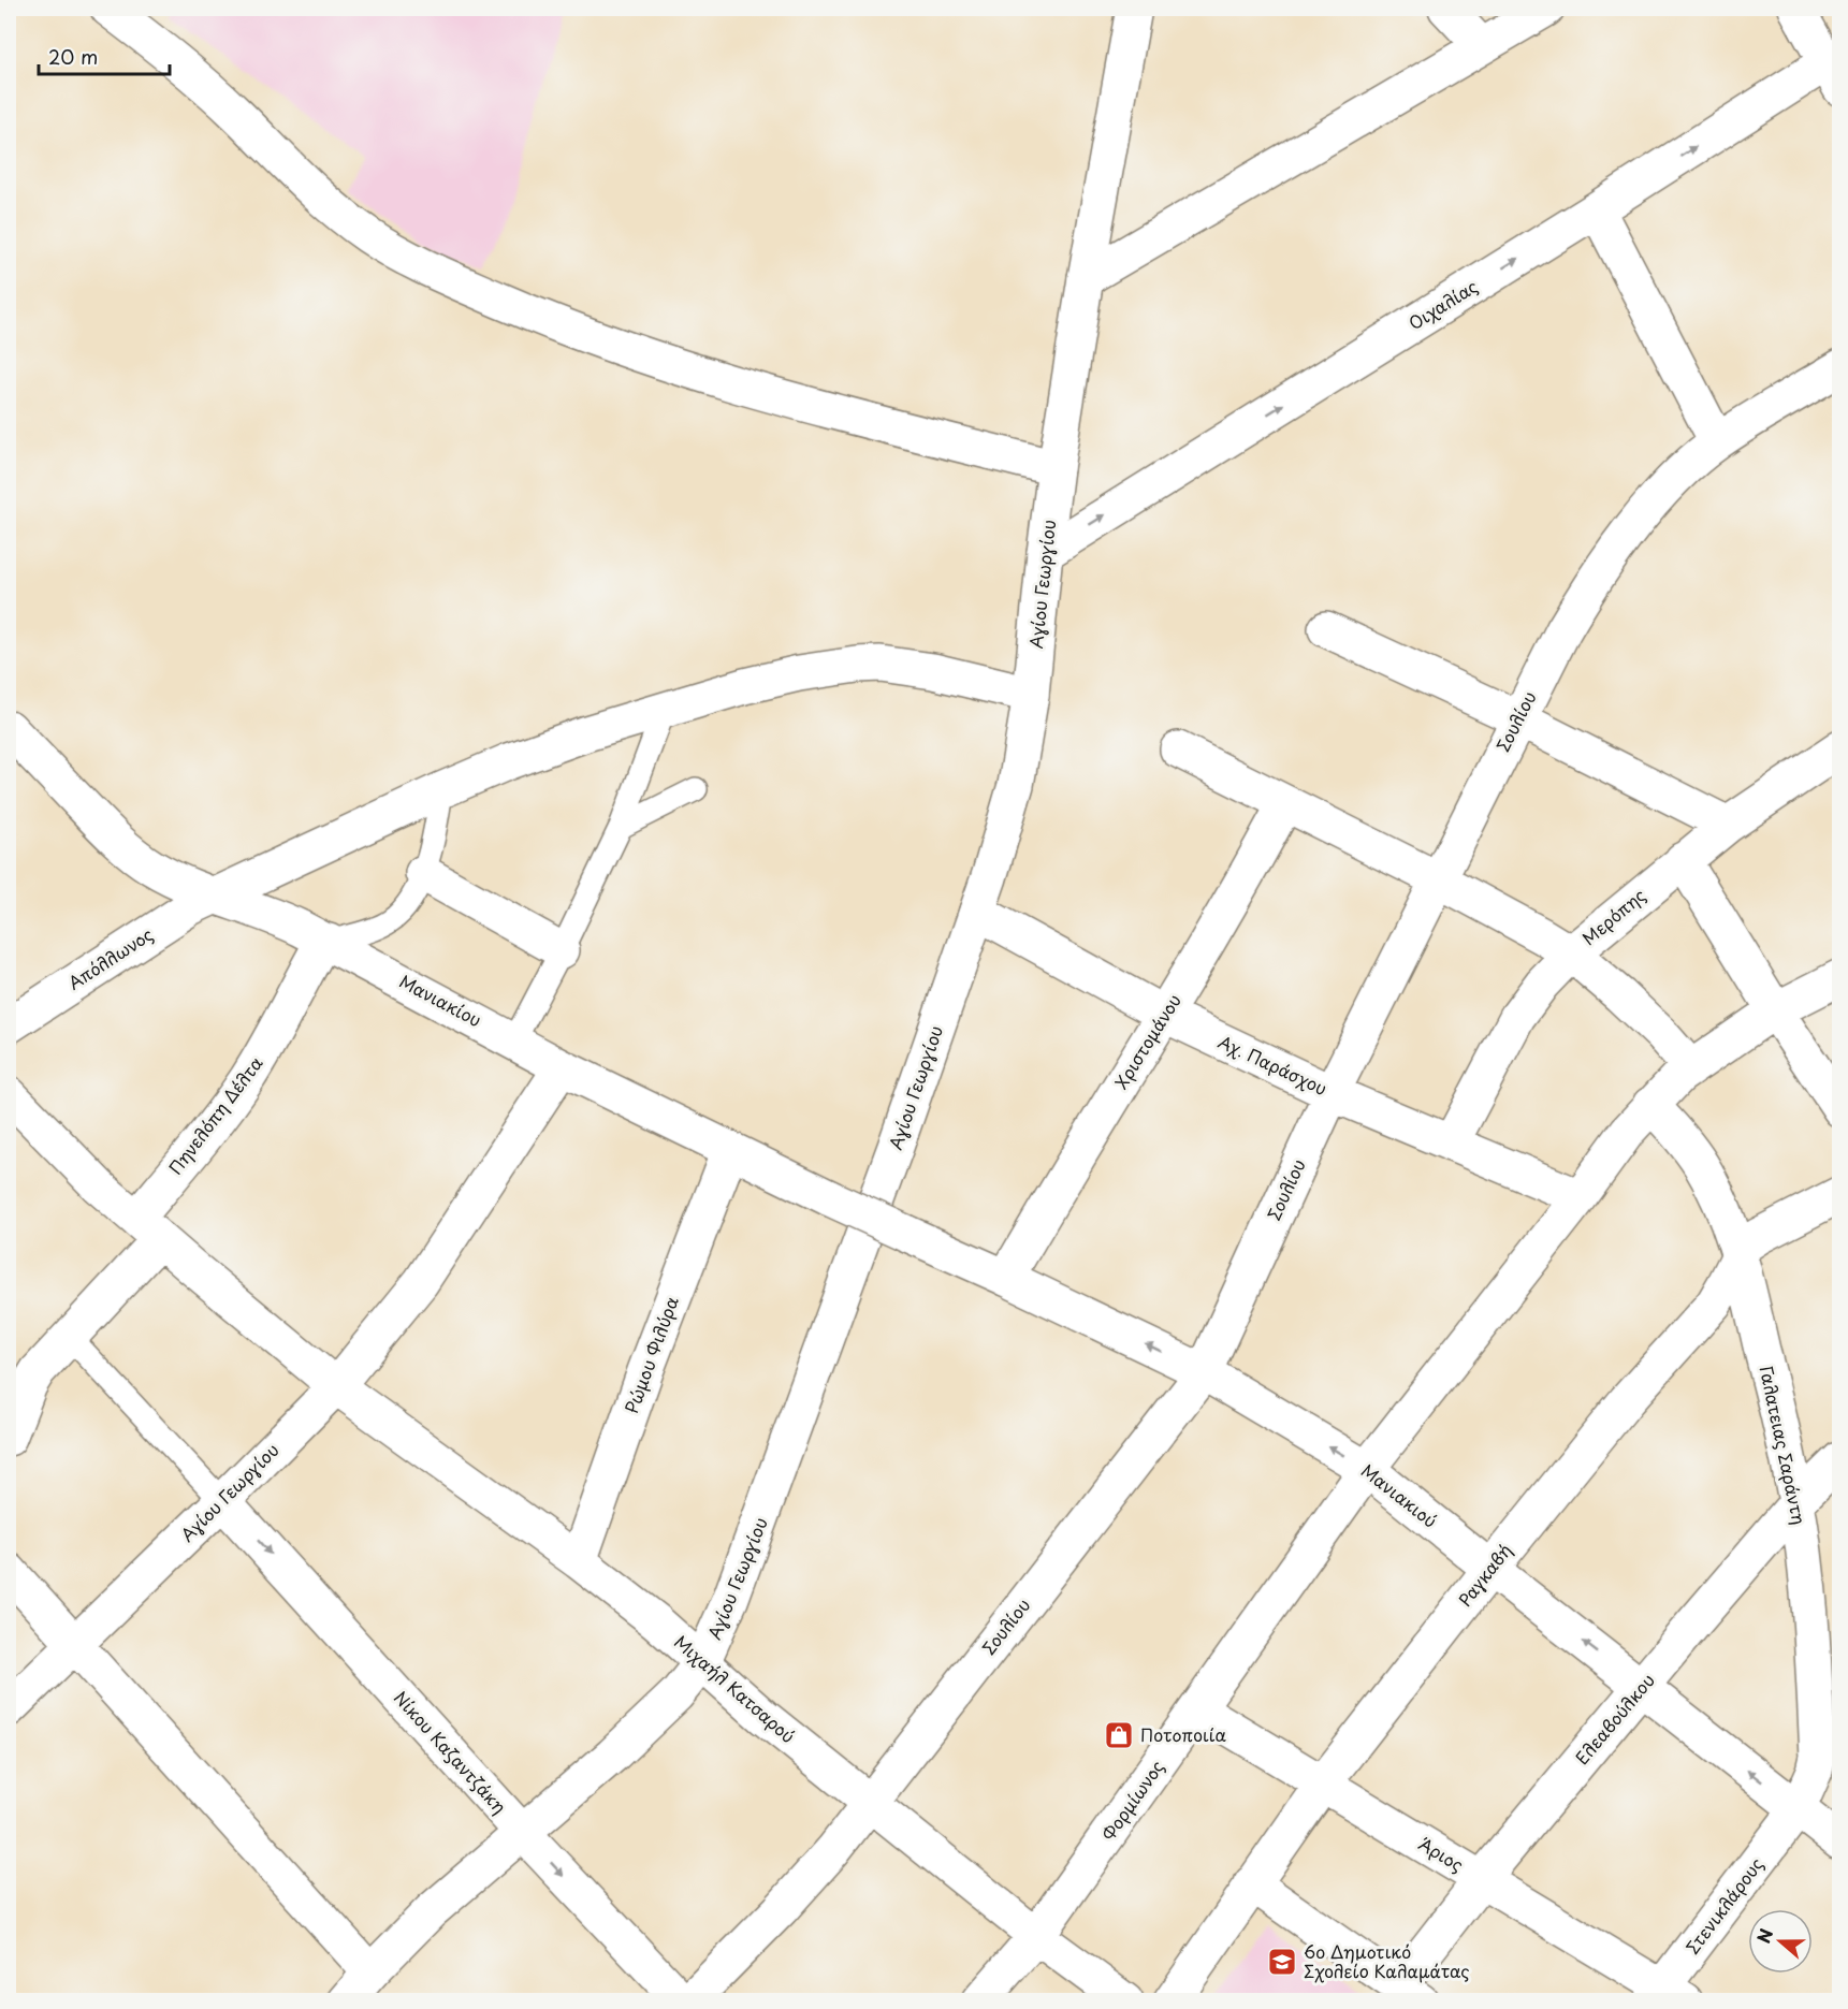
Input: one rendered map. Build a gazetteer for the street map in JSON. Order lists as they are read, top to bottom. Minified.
{"streets":{"street":["Οιχαλίας","Αγίου Γεωργίου","Σουλίου","Μερόπης","Απόλλωνος","Μανιακίου","Χριστομάνου","Αχ. Παράσχου","Πηνελόπη Δέλτα","Ρώμου Φιλύρα","Γαλατειας Σαράντη","Μανιακιού","Ραγκαβή","Μιχαήλ Κατσαρού","Ελεαβούλκου","Νίκου Καζαντζάκη","Φορμίωνος","Άριος","Στενικλάρους"]},"crossings":[["Οιχαλίας","Αγίου Γεωργίου"],["Αγίου Γεωργίου","Απόλλωνος"],["Αγίου Γεωργίου","Μανιακίου"],["Αγίου Γεωργίου","Αχ. Παράσχου"],["Αγίου Γεωργίου","Μιχαήλ Κατσαρού"],["Αγίου Γεωργίου","Νίκου Καζαντζάκη"],["Σουλίου","Αχ. Παράσχου"],["Σουλίου","Μανιακιού"],["Σουλίου","Μιχαήλ Κατσαρού"],["Μερόπης","Αχ. Παράσχου"],["Απόλλωνος","Μανιακίου"],["Μανιακίου","Πηνελόπη Δέλτα"],["Μανιακίου","Ρώμου Φιλύρα"],["Μανιακίου","Μανιακιού"],["Χριστομάνου","Αχ. Παράσχου"],["Χριστομάνου","Μανιακιού"],["Αχ. Παράσχου","Φορμίωνος"],["Πηνελόπη Δέλτα","Μιχαήλ Κατσαρού"],["Ρώμου Φιλύρα","Μιχαήλ Κατσαρού"],["Γαλατειας Σαράντη","Μανιακιού"],["Γαλατειας Σαράντη","Ραγκαβή"],["Γαλατειας Σαράντη","Ελεαβούλκου"],["Γαλατειας Σαράντη","Φορμίωνος"],["Γαλατειας Σαράντη","Στενικλάρους"],["Μανιακιού","Ραγκαβή"],["Μανιακιού","Ελεαβούλκου"],["Μανιακιού","Φορμίωνος"],["Μανιακιού","Στενικλάρους"],["Ραγκαβή","Άριος"],["Μιχαήλ Κατσαρού","Φορμίωνος"],["Ελεαβούλκου","Άριος"],["Φορμίωνος","Άριος"],["Άριος","Στενικλάρους"]],"one_way":["Μανιακιού"],"places":{"shop":["Ποτοποιία"],"school or university":["6ο Δημοτικό Σχολείο Καλαμάτας"]},"scale_bar":"20 m","north":"left"}
